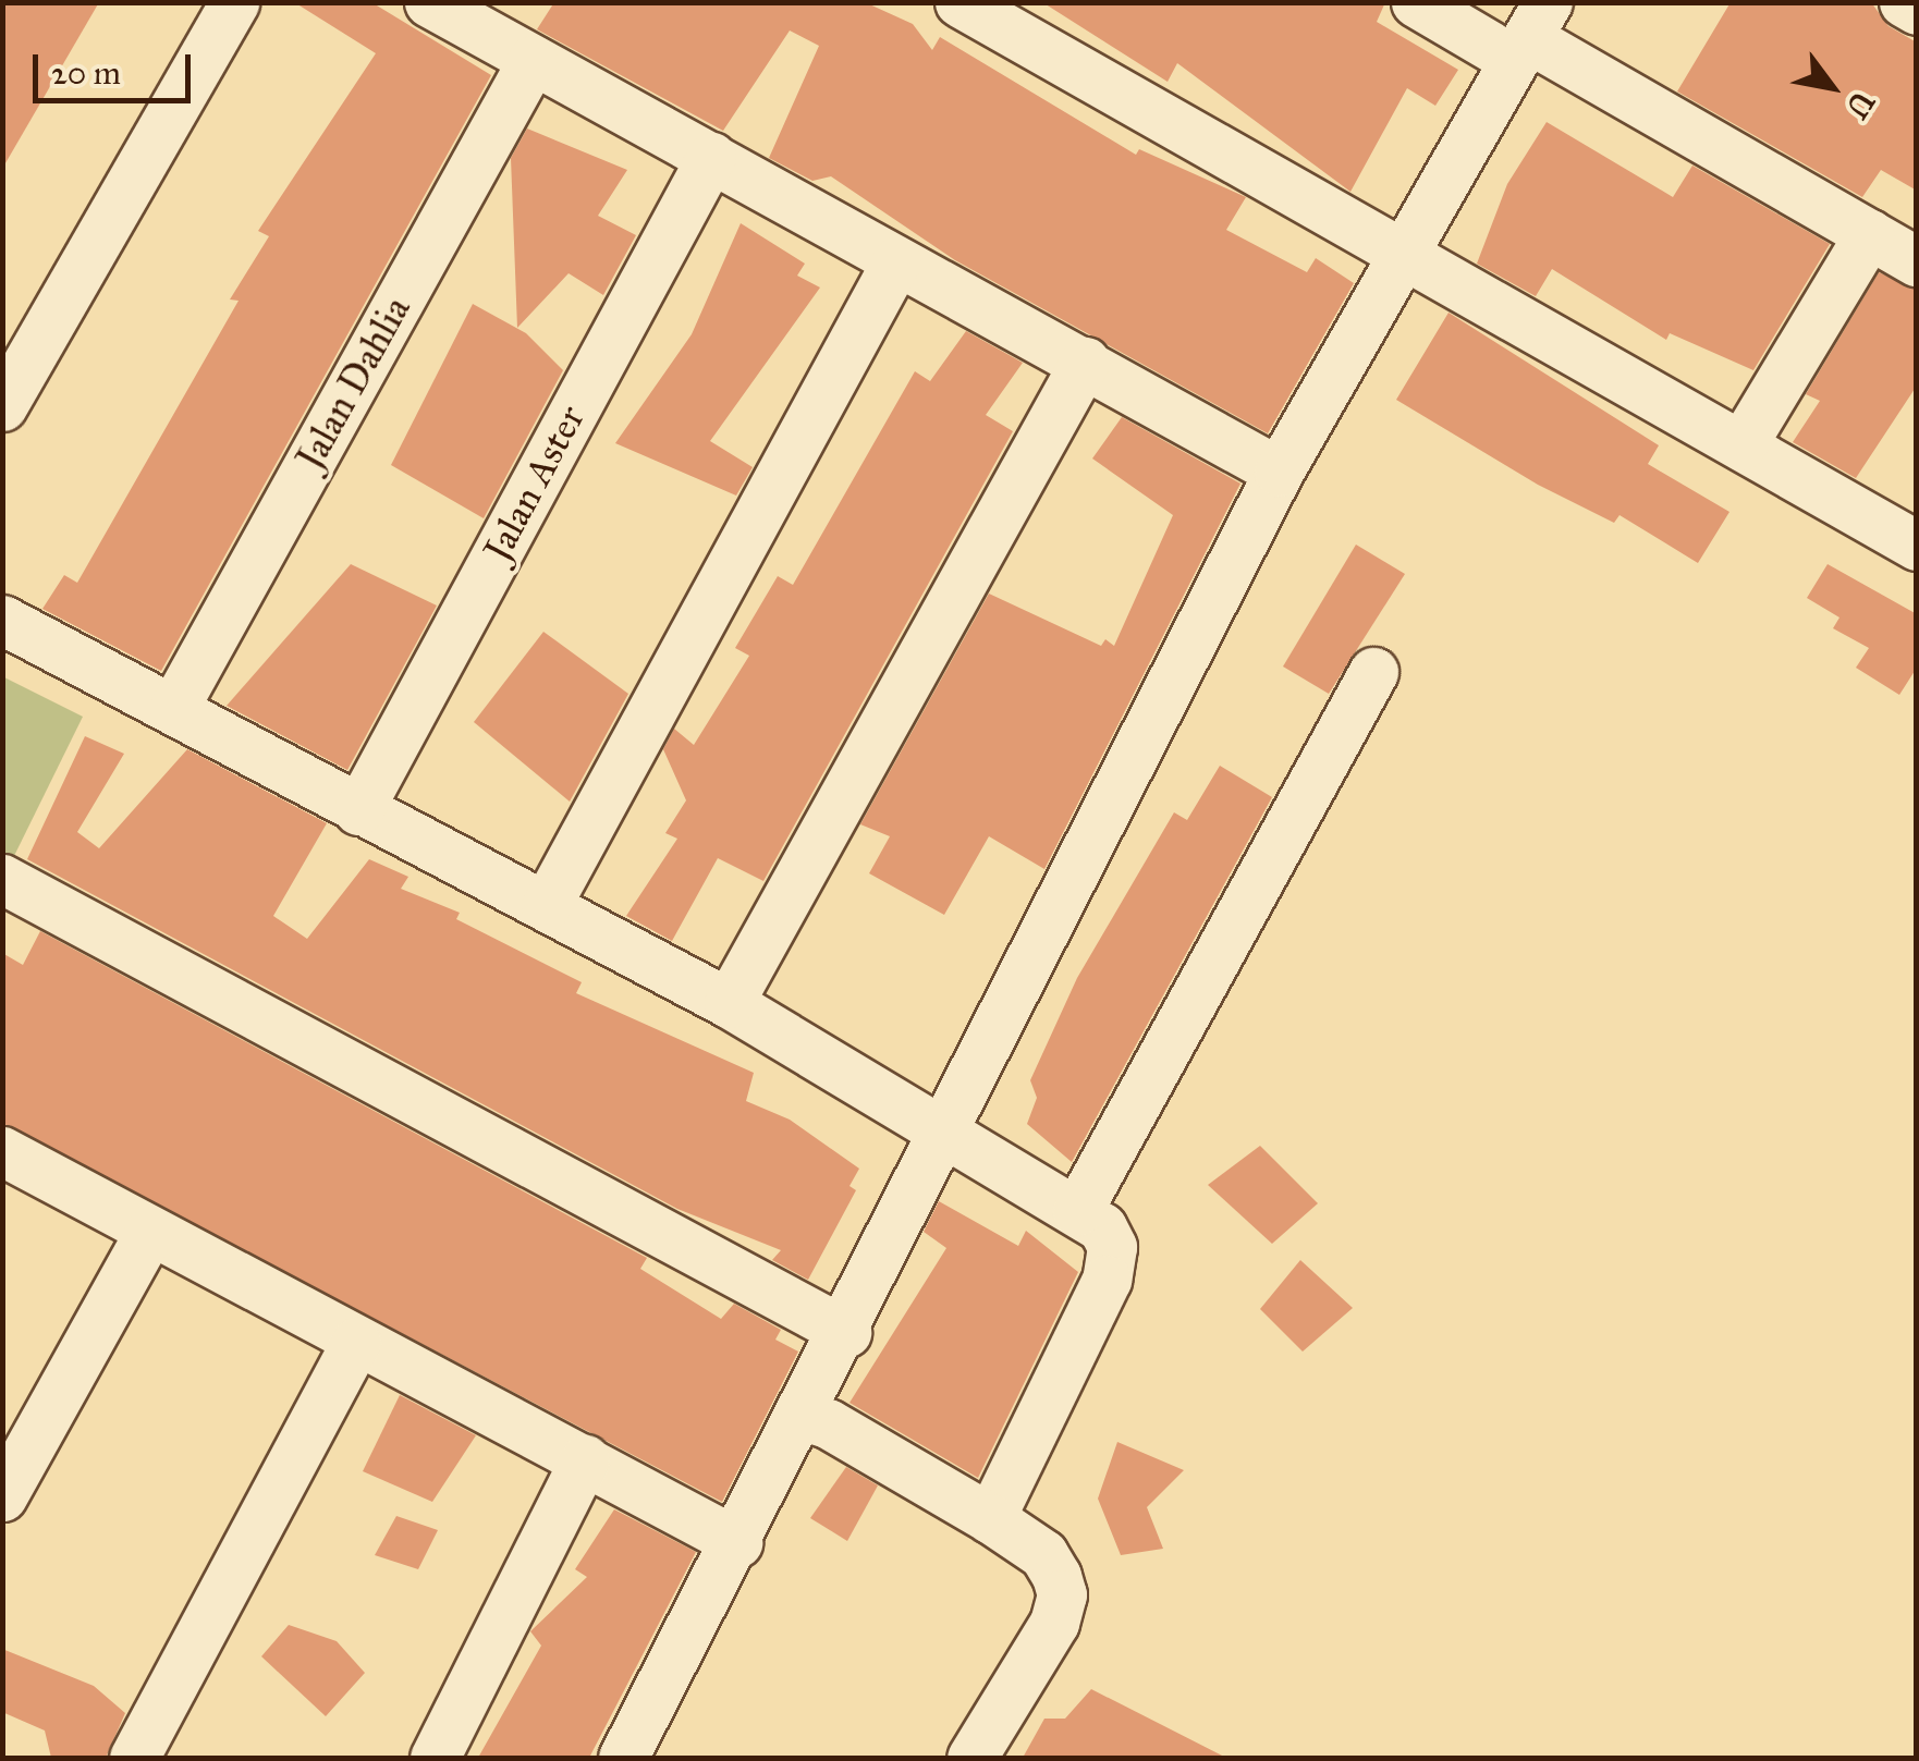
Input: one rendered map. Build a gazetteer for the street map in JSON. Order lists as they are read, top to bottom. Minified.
{"streets":{"street":["Jalan Dahlia","Jalan Aster"]},"scale_bar":"20 m","north":"bottom right"}
